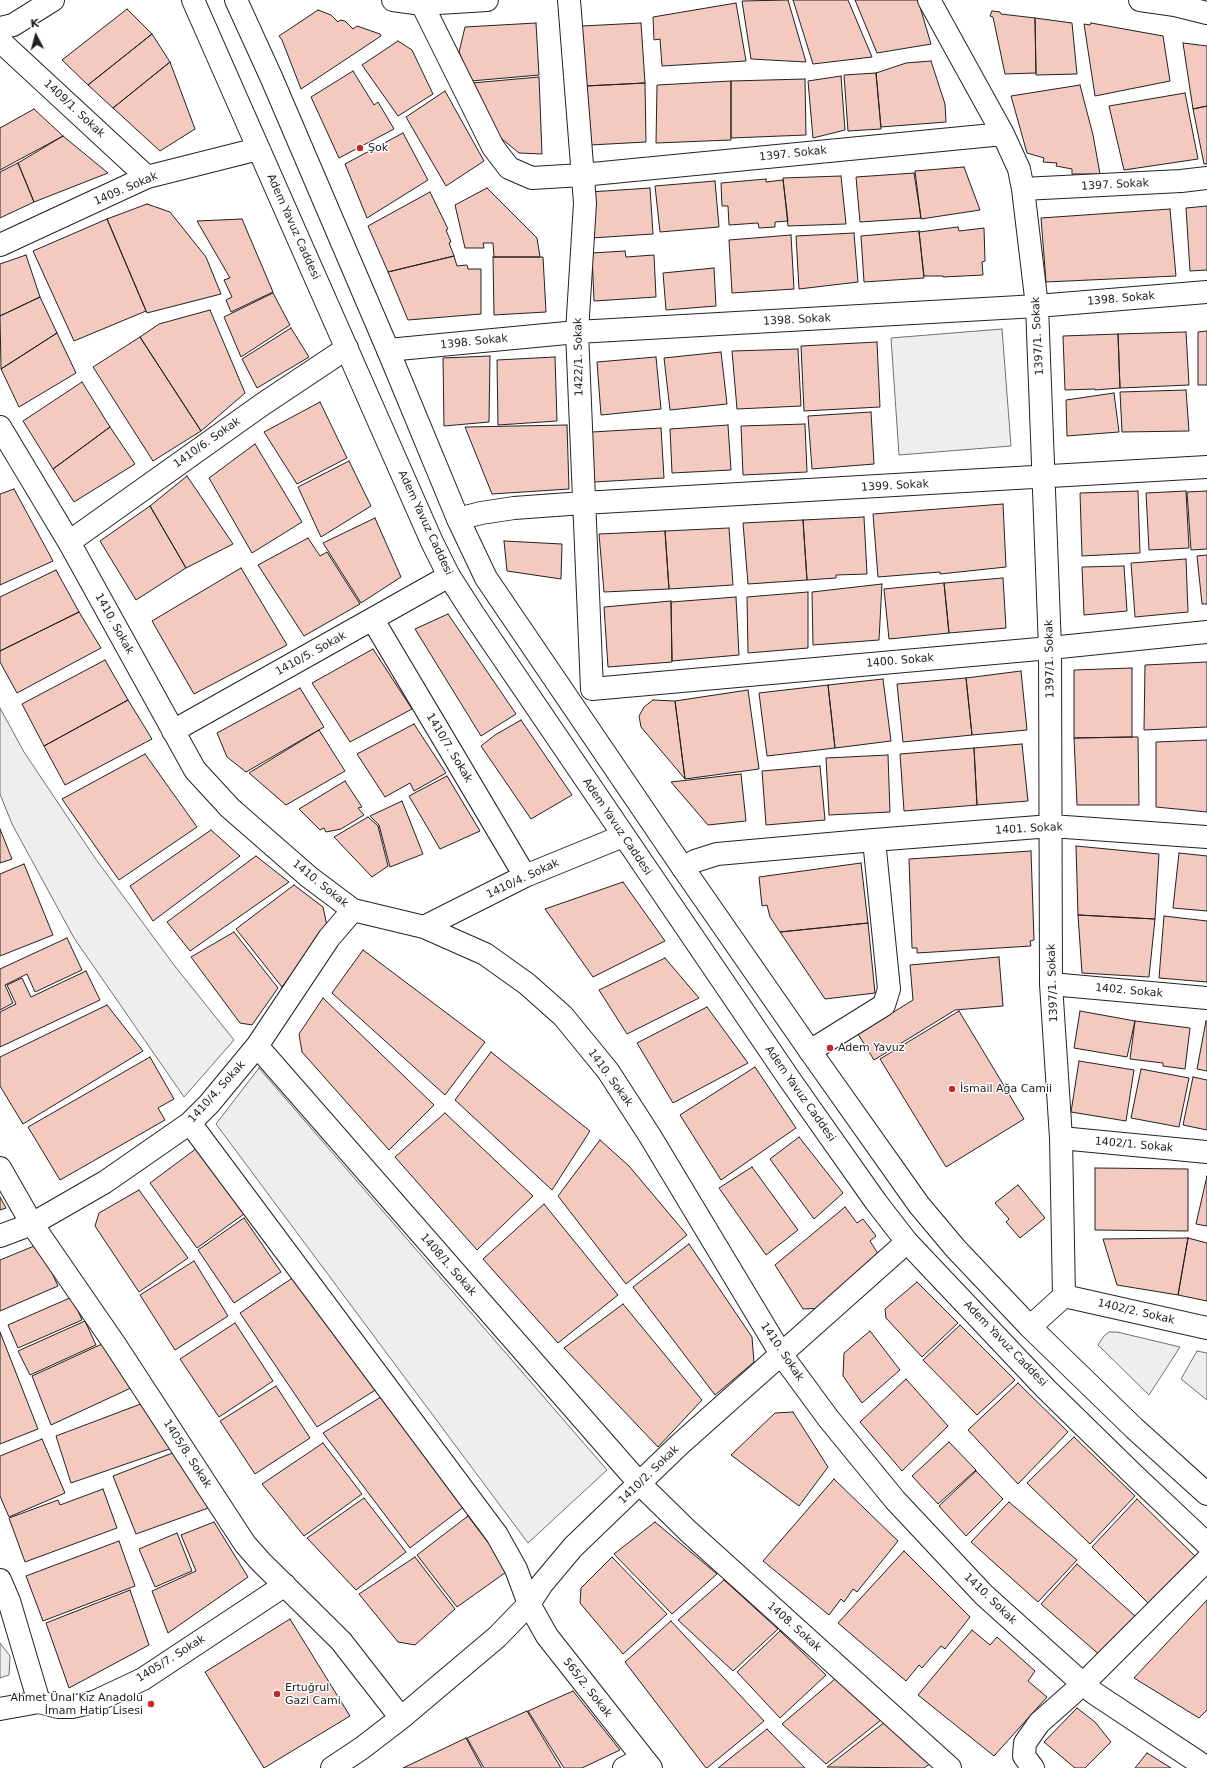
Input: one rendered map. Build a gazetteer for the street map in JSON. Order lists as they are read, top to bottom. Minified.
{"streets":{"street":["1409/1. Sokak","1397. Sokak","1409. Sokak","Adem Yavuz Caddesi","1398. Sokak","1397/1. Sokak","1422/1. Sokak","1410/6. Sokak","1399. Sokak","1410. Sokak","1410/5. Sokak","1400. Sokak","1410/7. Sokak","1401. Sokak","1410/4. Sokak","1402. Sokak","1402/1. Sokak","1408/1. Sokak","1402/2. Sokak","1405/8. Sokak","1410/2. Sokak","1408. Sokak","1405/7. Sokak","565/2. Sokak"]},"crossings":[["1409/1. Sokak","1409. Sokak"],["1397. Sokak","1397/1. Sokak"],["1397. Sokak","1422/1. Sokak"],["1409. Sokak","Adem Yavuz Caddesi"],["Adem Yavuz Caddesi","1410/6. Sokak"],["Adem Yavuz Caddesi","1410/5. Sokak"],["Adem Yavuz Caddesi","1410/4. Sokak"],["Adem Yavuz Caddesi","1410/2. Sokak"],["1398. Sokak","1397/1. Sokak"],["1398. Sokak","1422/1. Sokak"],["1397/1. Sokak","1399. Sokak"],["1397/1. Sokak","1400. Sokak"],["1397/1. Sokak","1401. Sokak"],["1397/1. Sokak","1402. Sokak"],["1397/1. Sokak","1402/1. Sokak"],["1397/1. Sokak","1402/2. Sokak"],["1422/1. Sokak","1399. Sokak"],["1422/1. Sokak","1400. Sokak"],["1410/6. Sokak","1410. Sokak"],["1410. Sokak","1410/5. Sokak"],["1410. Sokak","1410/4. Sokak"],["1410. Sokak","1410/2. Sokak"],["1410/5. Sokak","1410/7. Sokak"],["1410/7. Sokak","1410/4. Sokak"],["1410/4. Sokak","1408/1. Sokak"],["1410/4. Sokak","1405/8. Sokak"],["1410/4. Sokak","565/2. Sokak"],["1408/1. Sokak","1410/2. Sokak"],["1408/1. Sokak","1408. Sokak"],["1405/8. Sokak","1410/2. Sokak"],["1405/8. Sokak","1405/7. Sokak"],["1410/2. Sokak","1408. Sokak"],["1410/2. Sokak","565/2. Sokak"]],"places":["Şok","Adem Yavuz","İsmail Ağa Camii","Ertuğrul Gazi Cami","Ahmet Ünal Kız Anadolu İmam Hatip Lisesi"],"north":"top"}
